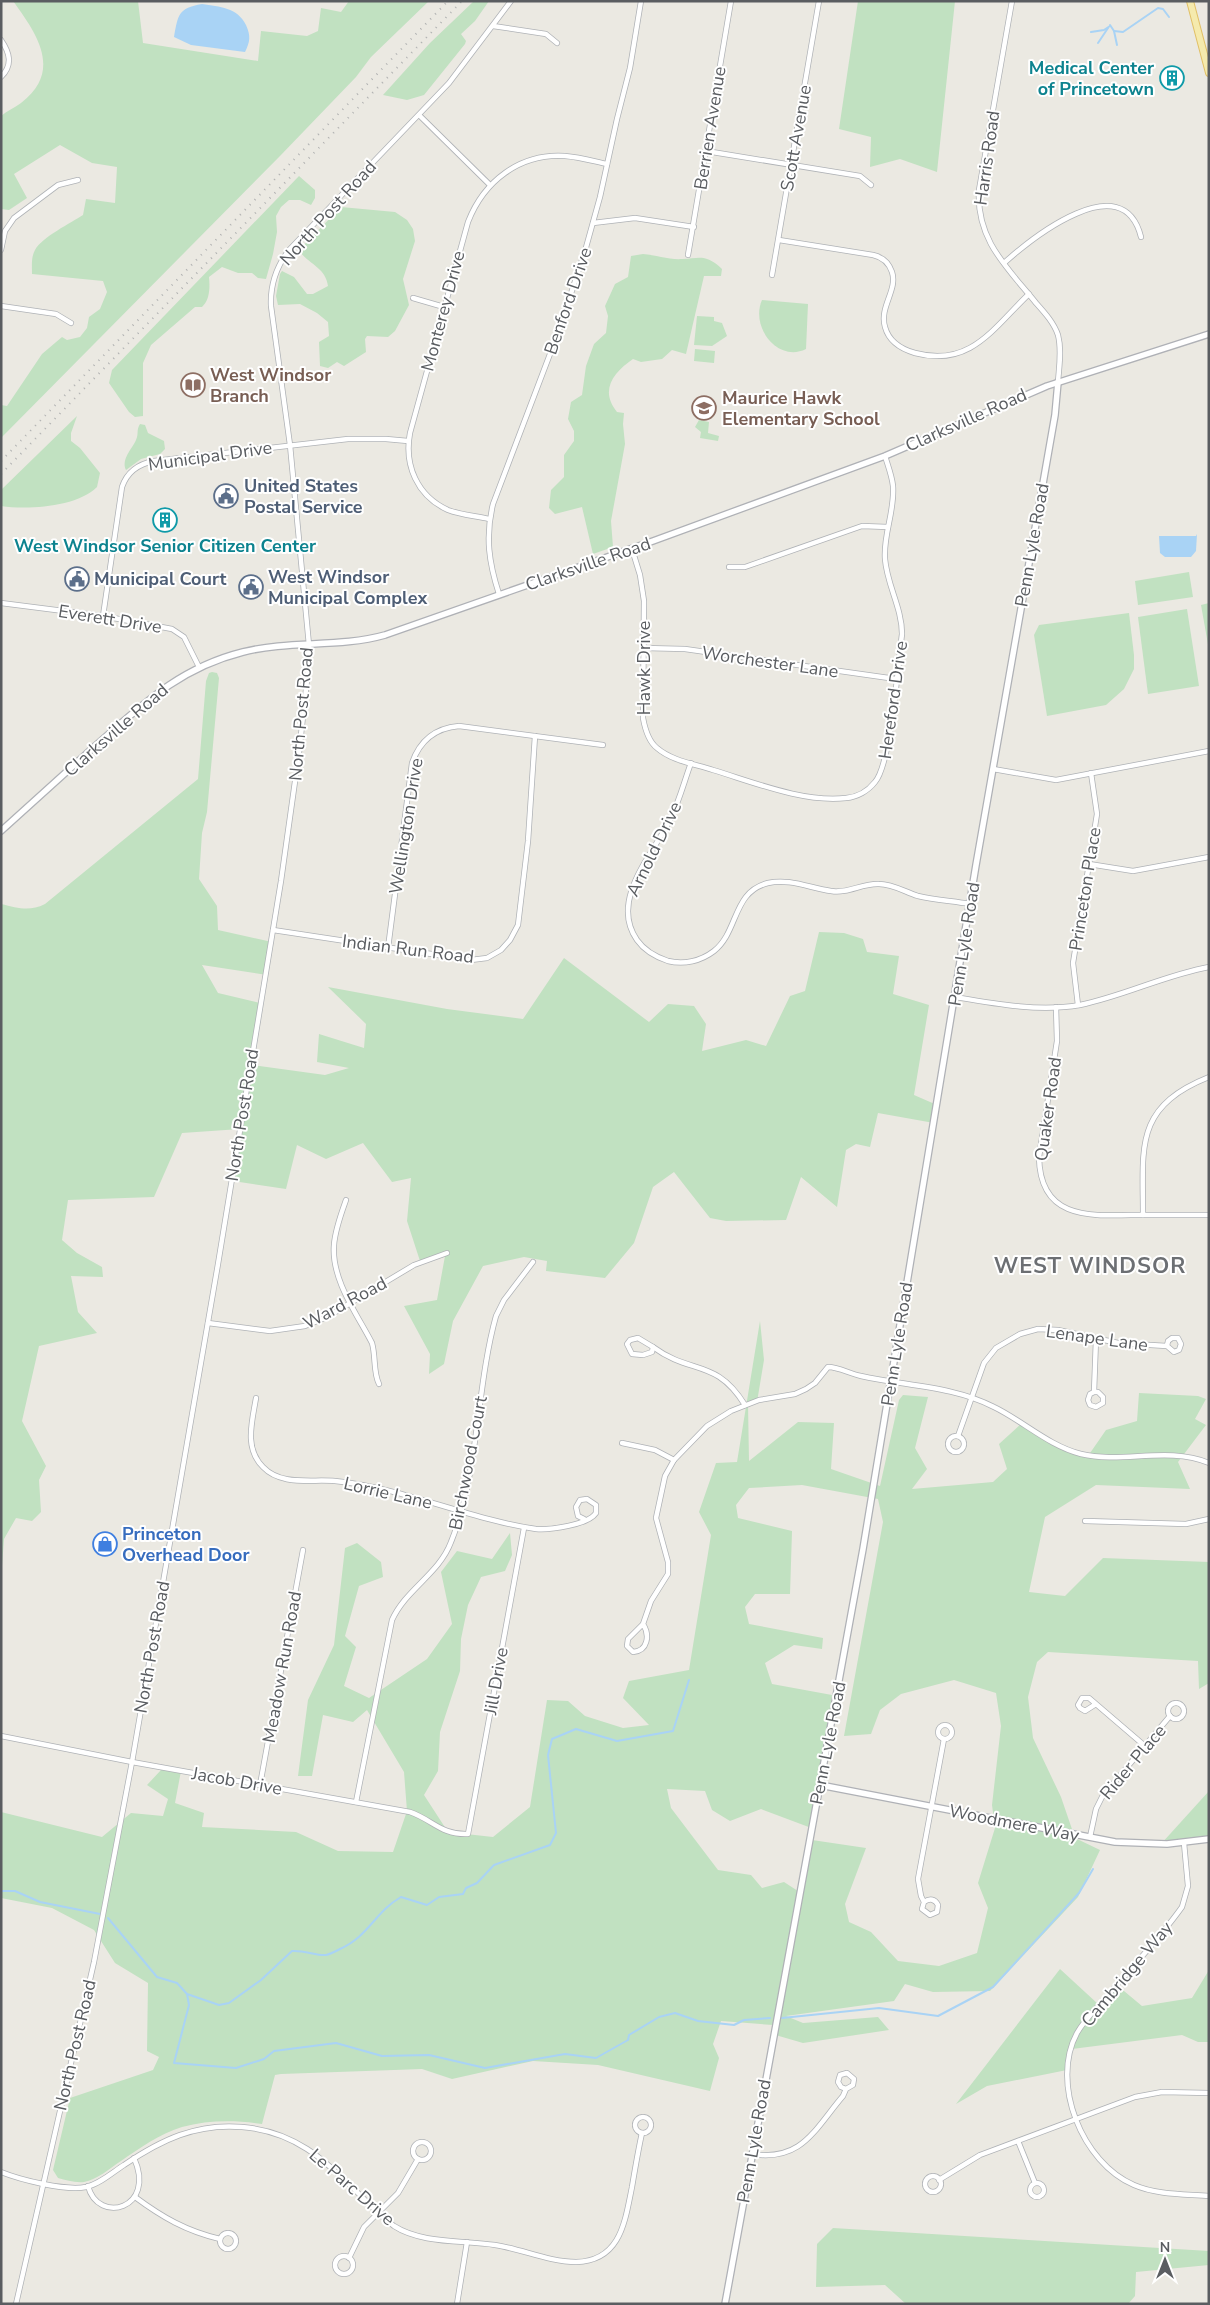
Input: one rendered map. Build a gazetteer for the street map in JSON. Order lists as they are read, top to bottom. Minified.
{"streets":{"street":["Berrien Avenue","Scott Avenue","Harris Road","North Post Road","Benford Drive","Monterey Drive","Clarksville Road","Municipal Drive","Penn Lyle Road","Everett Drive","Worchester Lane","Hawk Drive","Hereford Drive","Wellington Drive","Arnold Drive","Princeton Place","Indian Run Road","Quaker Road","Ward Road","Lenape Lane","Birchwood Court","Lorrie Lane","Meadow Run Road","Jill Drive","Rider Place","Jacob Drive","Woodmere Way","Cambridge Way","Le Parc Drive"]},"crossings":[["Harris Road","Clarksville Road"],["Harris Road","Penn Lyle Road"],["North Post Road","Clarksville Road"],["North Post Road","Municipal Drive"],["North Post Road","Indian Run Road"],["North Post Road","Ward Road"],["North Post Road","Jacob Drive"],["Benford Drive","Monterey Drive"],["Benford Drive","Clarksville Road"],["Monterey Drive","Municipal Drive"],["Clarksville Road","Penn Lyle Road"],["Clarksville Road","Everett Drive"],["Clarksville Road","Hawk Drive"],["Clarksville Road","Hereford Drive"],["Municipal Drive","Everett Drive"],["Penn Lyle Road","Arnold Drive"],["Penn Lyle Road","Woodmere Way"],["Worchester Lane","Hawk Drive"],["Worchester Lane","Hereford Drive"],["Hawk Drive","Hereford Drive"],["Hawk Drive","Arnold Drive"],["Hereford Drive","Arnold Drive"],["Wellington Drive","Indian Run Road"],["Birchwood Court","Lorrie Lane"],["Birchwood Court","Jacob Drive"],["Lorrie Lane","Jill Drive"],["Meadow Run Road","Jacob Drive"],["Jill Drive","Jacob Drive"],["Rider Place","Woodmere Way"],["Woodmere Way","Cambridge Way"]],"districts":["WEST WINDSOR"],"places":{"building":["Medical Center of Princetown","West Windsor Senior Citizen Center"],"library":["West Windsor Branch"],"school or university":["Maurice Hawk Elementary School"],"public building":["United States Postal Service","Municipal Court","West Windsor Municipal Complex"],"shop":["Princeton Overhead Door"]},"north":"top"}
